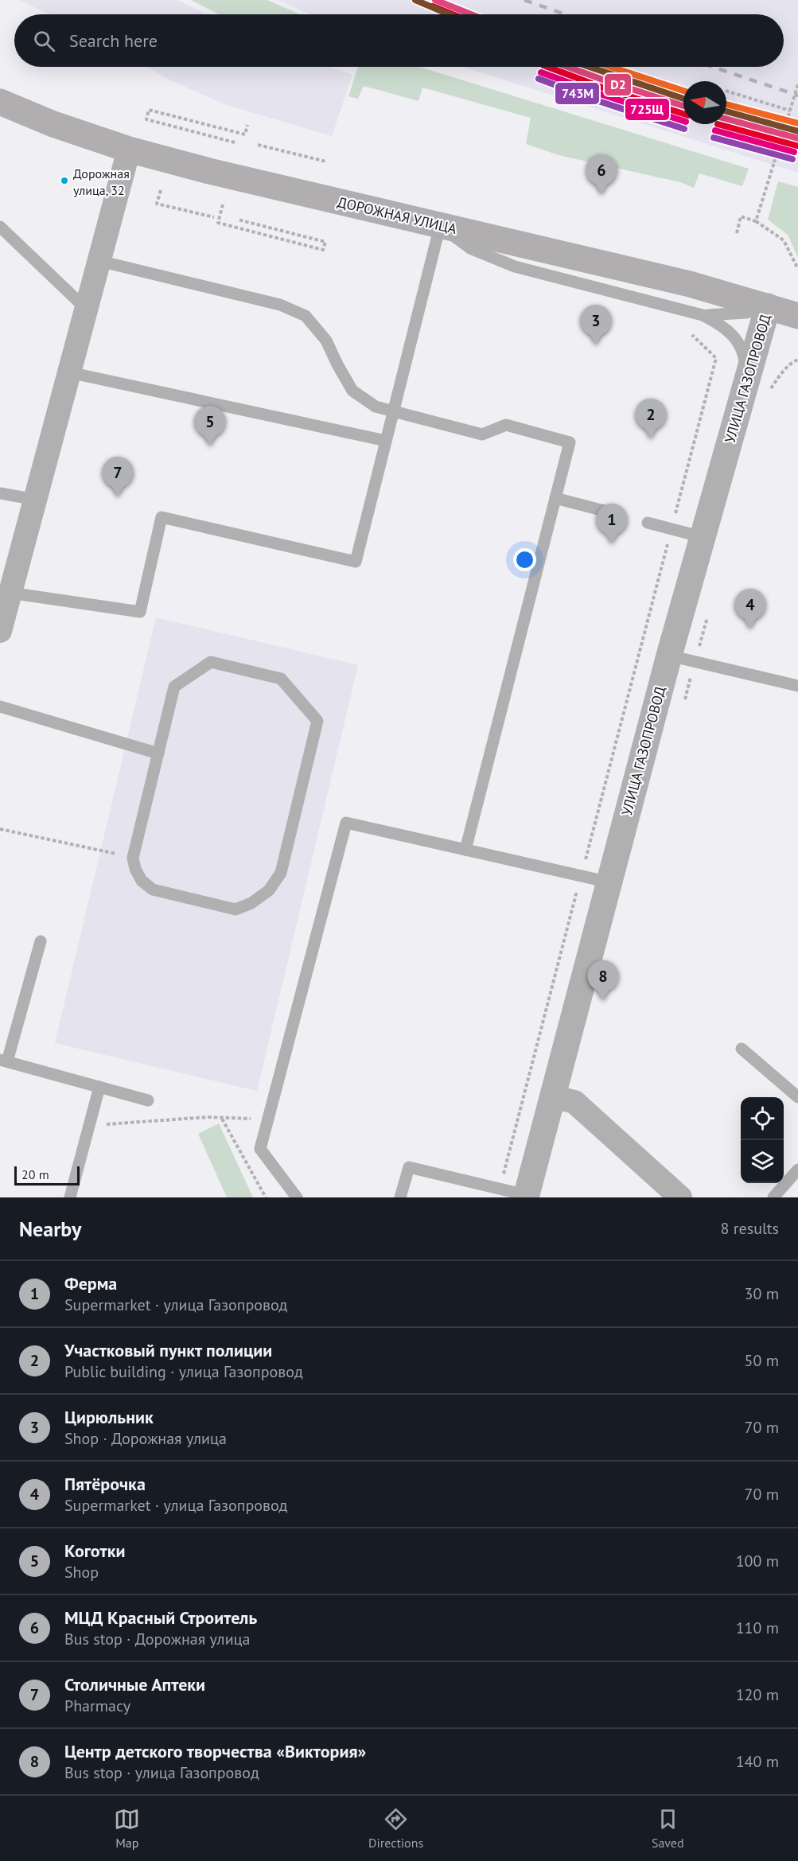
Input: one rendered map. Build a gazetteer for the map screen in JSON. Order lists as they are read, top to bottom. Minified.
{"streets":{"main road":["ДОРОЖНАЯ УЛИЦА"],"street":["УЛИЦА ГАЗОПРОВОД"]},"crossings":[["ДОРОЖНАЯ УЛИЦА","УЛИЦА ГАЗОПРОВОД"]],"places":["Дорожная улица, 32"],"lines":["transit line D2","transit line 725Щ","transit line 743М"],"scale_bar":"20 m","north":"left","page":{"search":"Search here","pins":["6","3","2","5","7","1","4","8"],"scale":"20 m","heading":["Nearby","8 results"],"list":[{"mark":"1","name":"Ферма","note":"Supermarket · улица Газопровод","value":"30 m"},{"mark":"2","name":"Участковый пункт полиции","note":"Public building · улица Газопровод","value":"50 m"},{"mark":"3","name":"Цирюльник","note":"Shop · Дорожная улица","value":"70 m"},{"mark":"4","name":"Пятёрочка","note":"Supermarket · улица Газопровод","value":"70 m"},{"mark":"5","name":"Коготки","note":"Shop","value":"100 m"},{"mark":"6","name":"МЦД Красный Строитель","note":"Bus stop · Дорожная улица","value":"110 m"},{"mark":"7","name":"Столичные Аптеки","note":"Pharmacy","value":"120 m"},{"mark":"8","name":"Центр детского творчества «Виктория»","note":"Bus stop · улица Газопровод","value":"140 m"}],"nav":["Map","Directions","Saved"]}}
